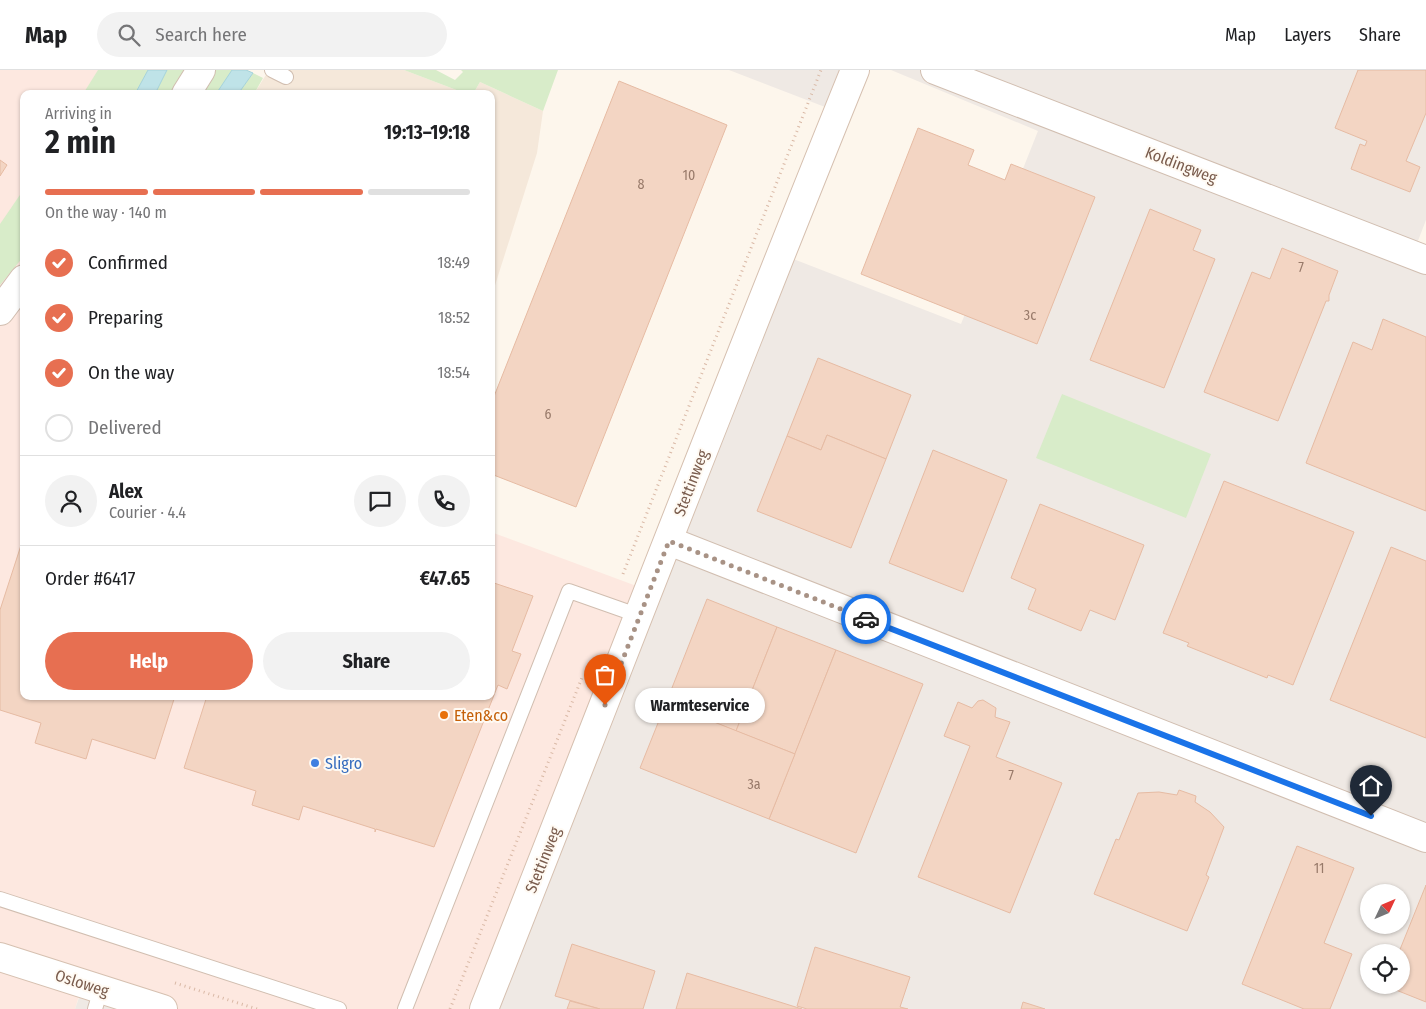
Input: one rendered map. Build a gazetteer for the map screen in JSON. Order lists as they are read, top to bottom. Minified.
{"streets":{"street":["Koldingweg","Stettinweg","Osloweg"]},"places":["Warmteservice","Eten&co","Sligro"],"house_numbers":["10","8","7","3c","6","7","3a","11"],"north":"top right","page":{"header":"Map","search":"Search here","nav":["Map","Layers","Share"],"heading":["2 min","Arriving in","19:13–19:18"],"panel":["Alex","Courier · 4.4","Order #6417","€47.65"],"bar":"On the way · 140 m","list":[["Confirmed","18:49"],["Preparing","18:52"],["On the way","18:54"],"Delivered"],"buttons":["Help","Share"],"bubble":"Warmteservice"}}
